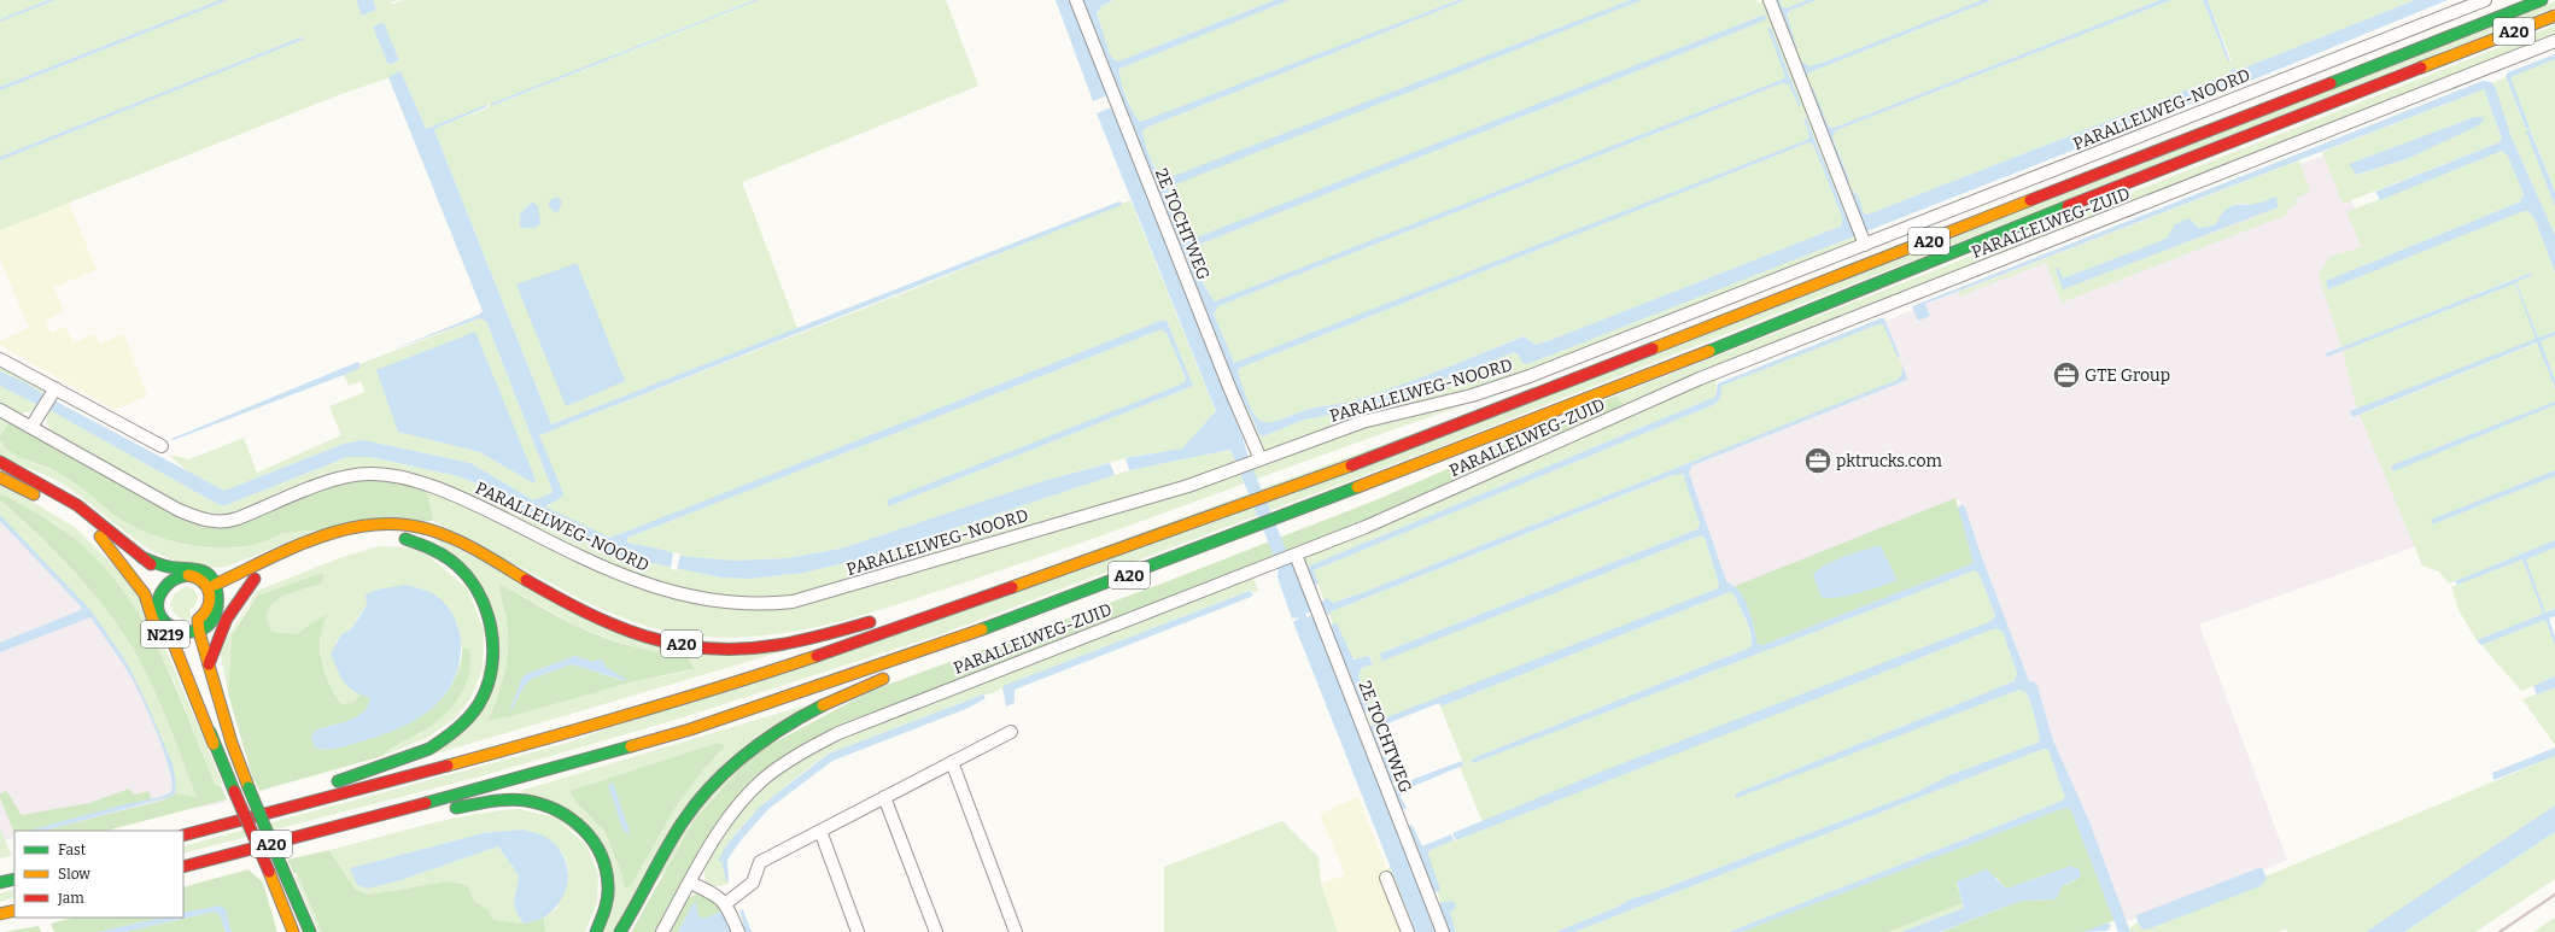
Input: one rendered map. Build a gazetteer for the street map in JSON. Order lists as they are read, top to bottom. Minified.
{"streets":{"main road":["A20","N219"],"street":["PARALLELWEG-NOORD","PARALLELWEG-ZUID","2E TOCHTWEG"]},"crossings":[["A20","N219"],["PARALLELWEG-NOORD","2E TOCHTWEG"],["PARALLELWEG-ZUID","2E TOCHTWEG"]],"places":{"office":["GTE Group","pktrucks.com"]},"legend":["Fast","Slow","Jam"]}
